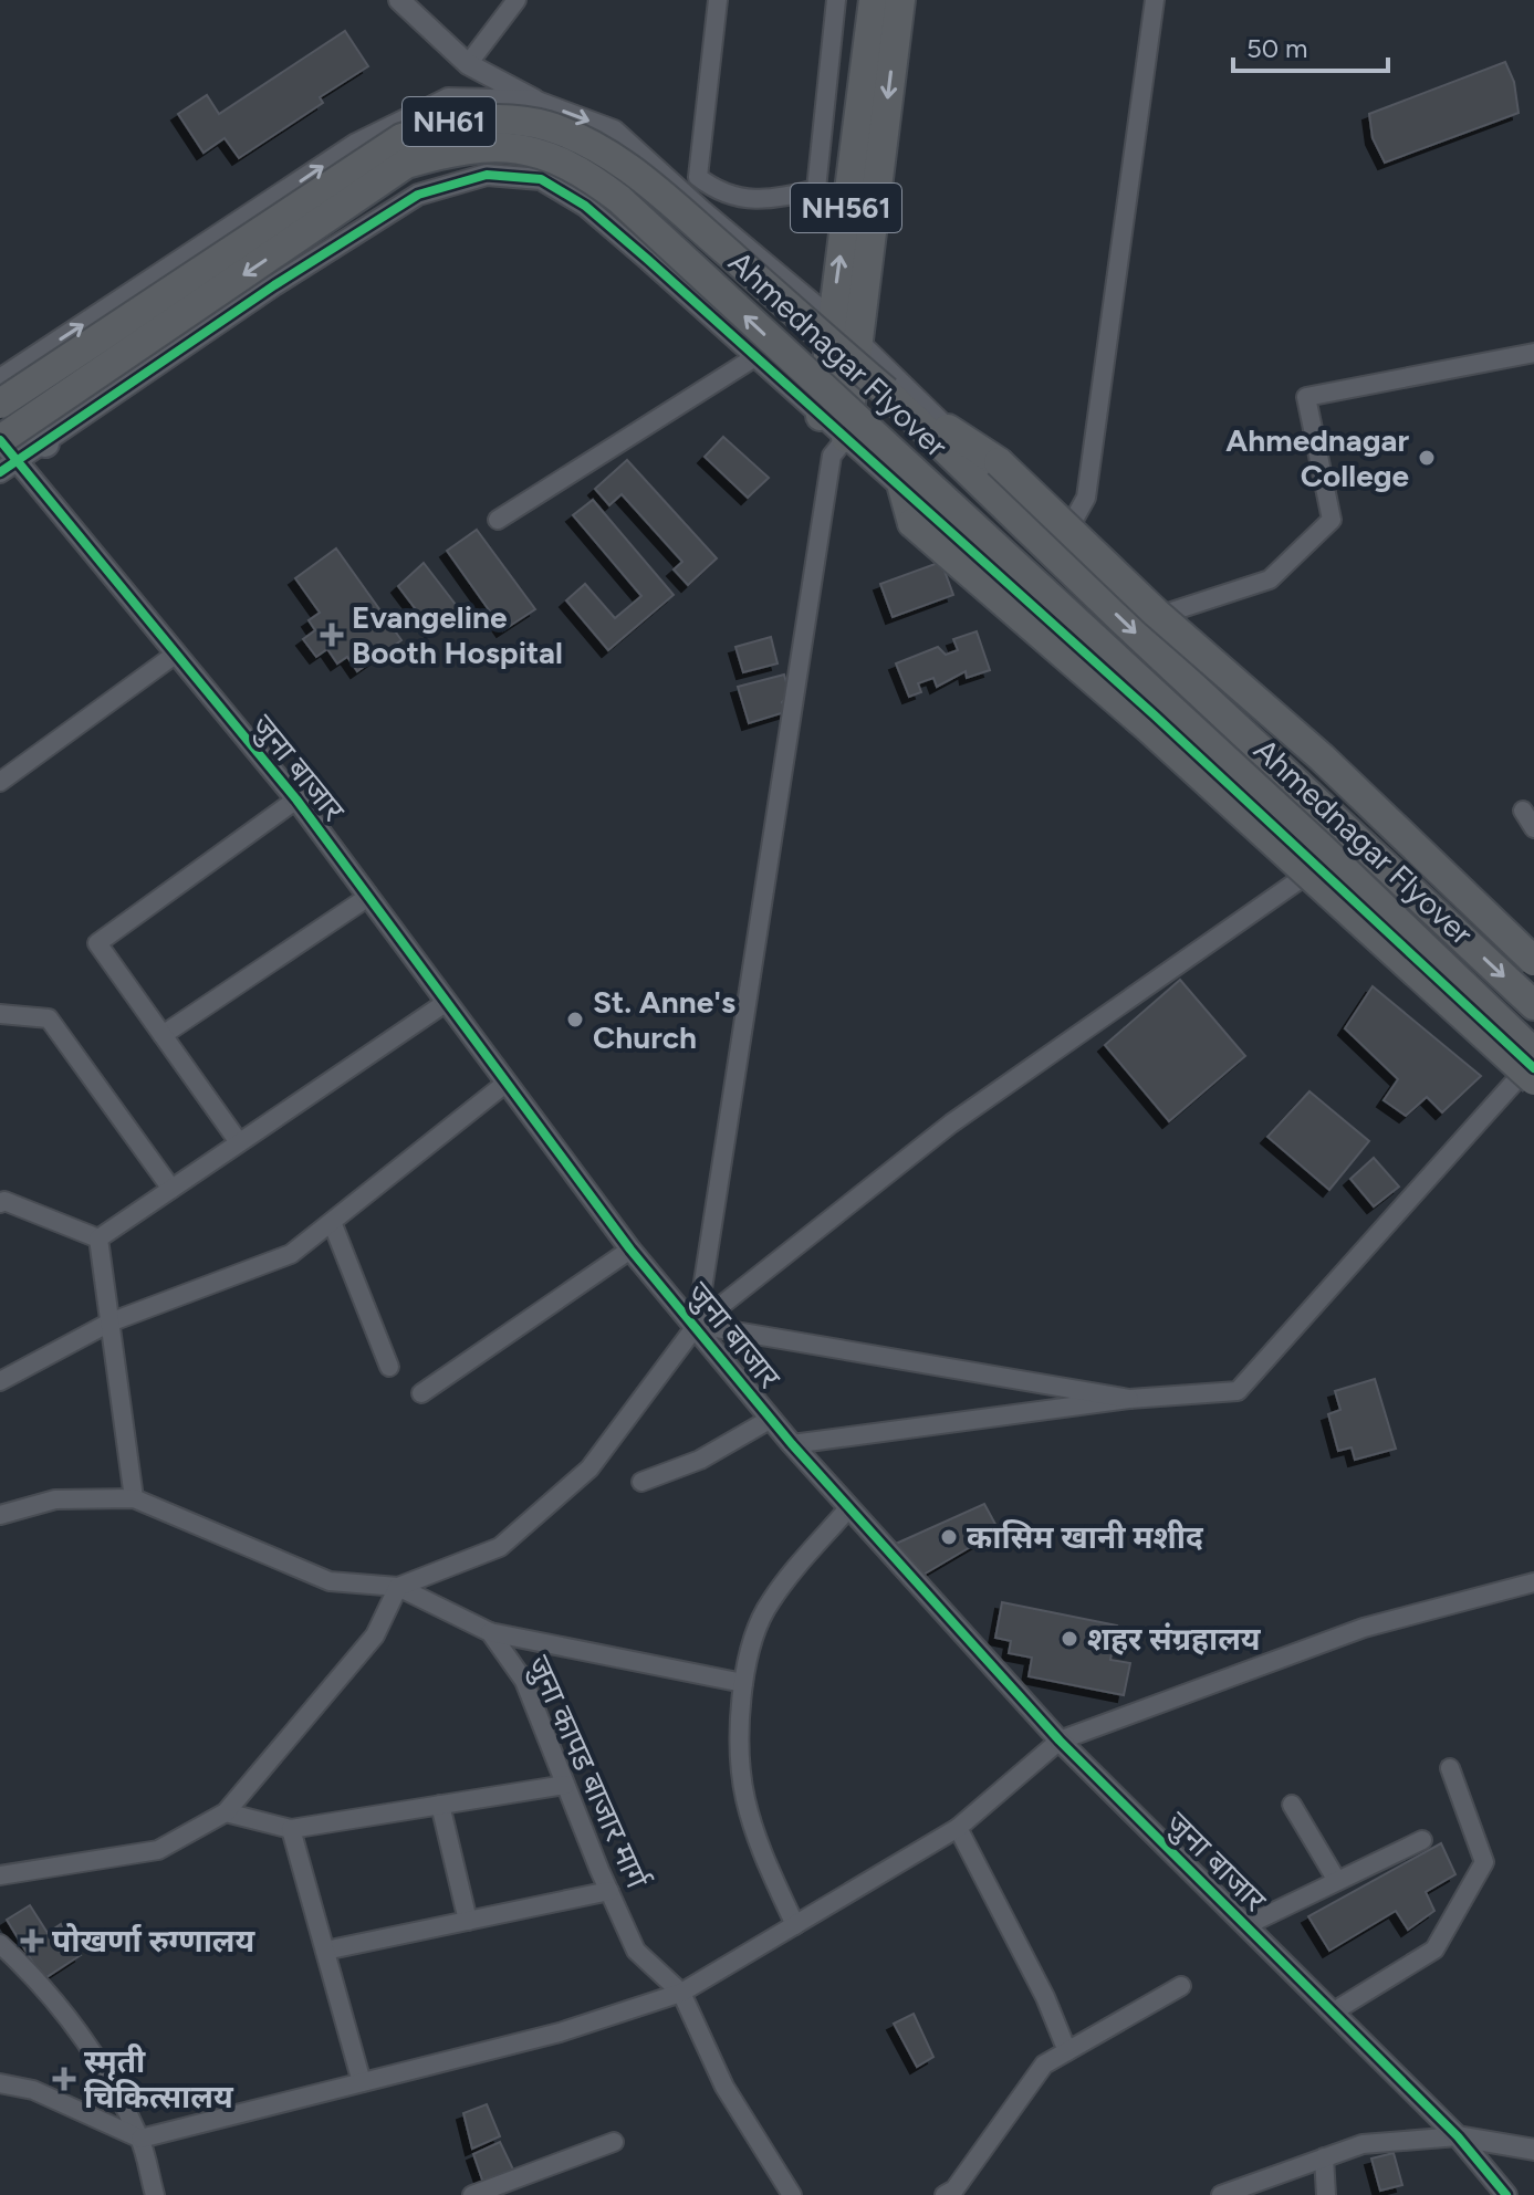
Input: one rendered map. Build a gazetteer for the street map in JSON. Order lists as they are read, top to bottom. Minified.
{"streets":{"highway":["NH61","NH561","Ahmednagar Flyover"],"street":["जुना बाजार","जुना कापड बाजार मार्ग"]},"crossings":[["Ahmednagar Flyover","जुना बाजार"]],"places":{"other":["Ahmednagar College","St. Anne's Church","कासिम खानी मशीद","शहर संग्रहालय"],"health":["Evangeline Booth Hospital","पोखर्णा रुग्णालय","स्मृती चिकित्सालय"]},"scale_bar":"50 m"}
